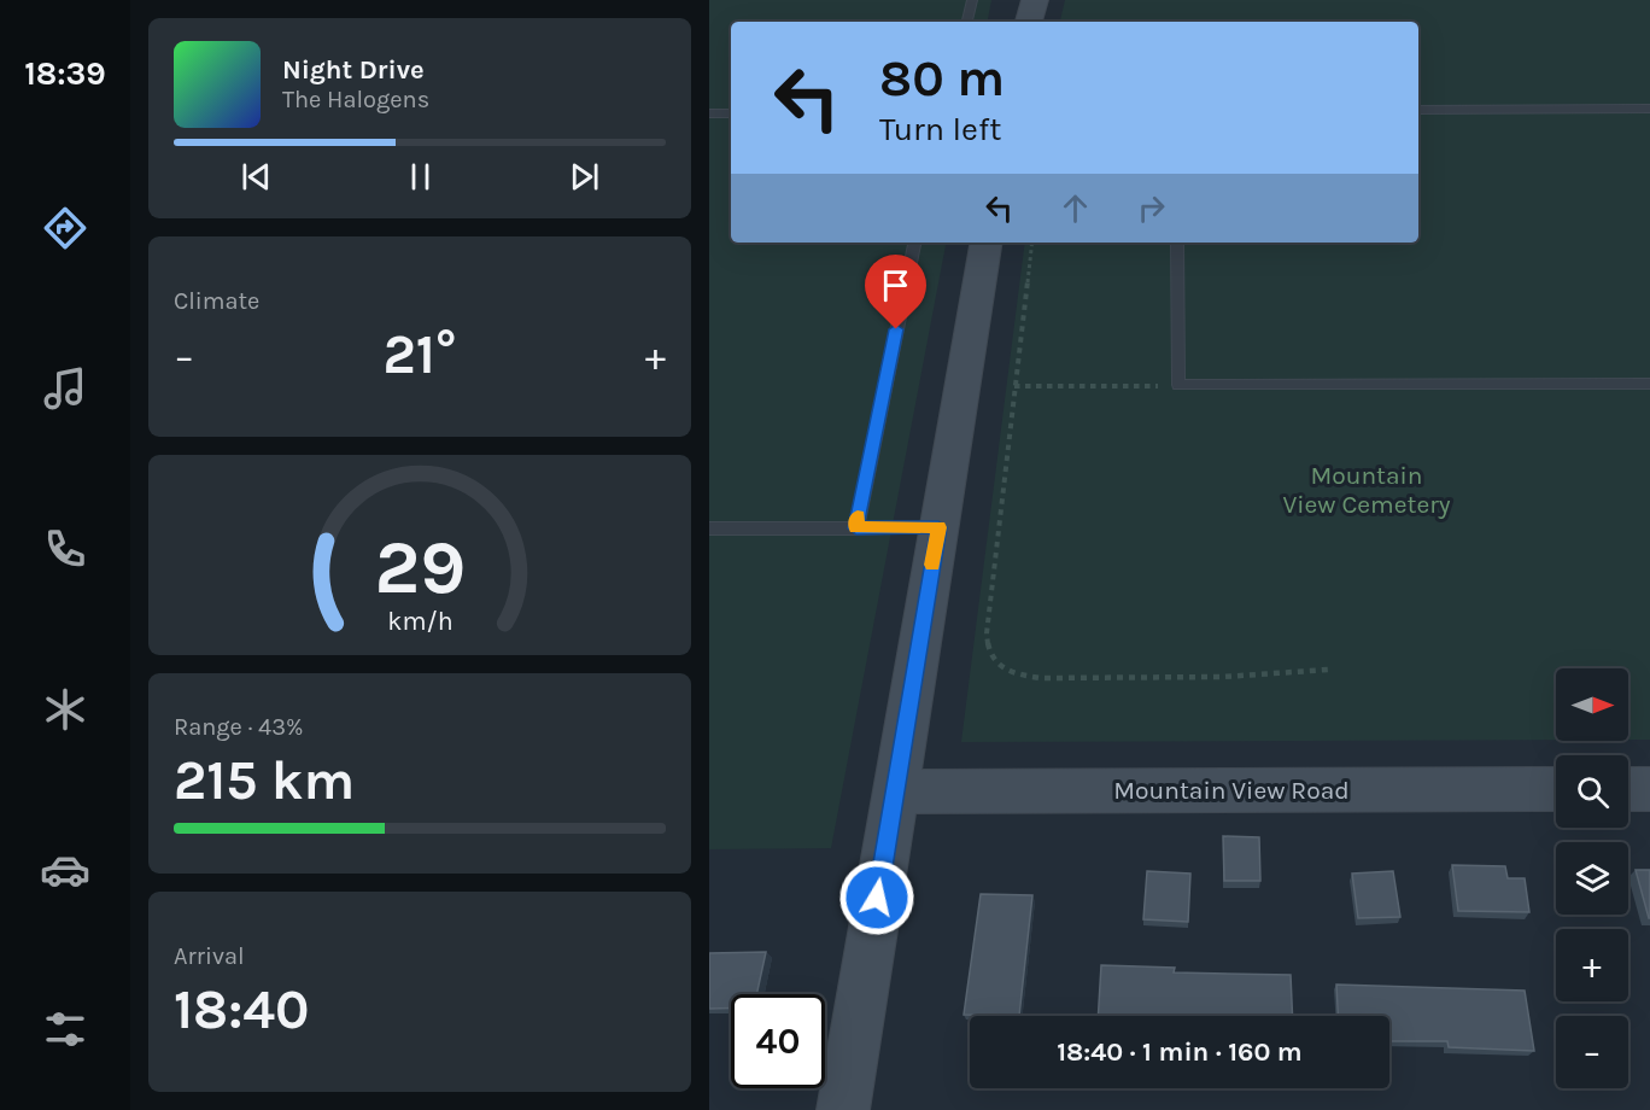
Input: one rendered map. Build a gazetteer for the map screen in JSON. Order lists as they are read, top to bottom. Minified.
{"streets":{"street":["Mountain View Road"]},"parks":["Mountain View Cemetery"],"north":"right","page":{"tabs":"18:39","turn":["80 m","Turn left"],"song":["Night Drive","The Halogens"],"tile":["Climate",["Range · 43%","215 km"],["Arrival","18:40"]],"heat":["−","21°","+"],"map_buttons":["+","−"],"limit":"40","trip":"18:40 · 1 min · 160 m","gauge":["29","km/h"]}}
